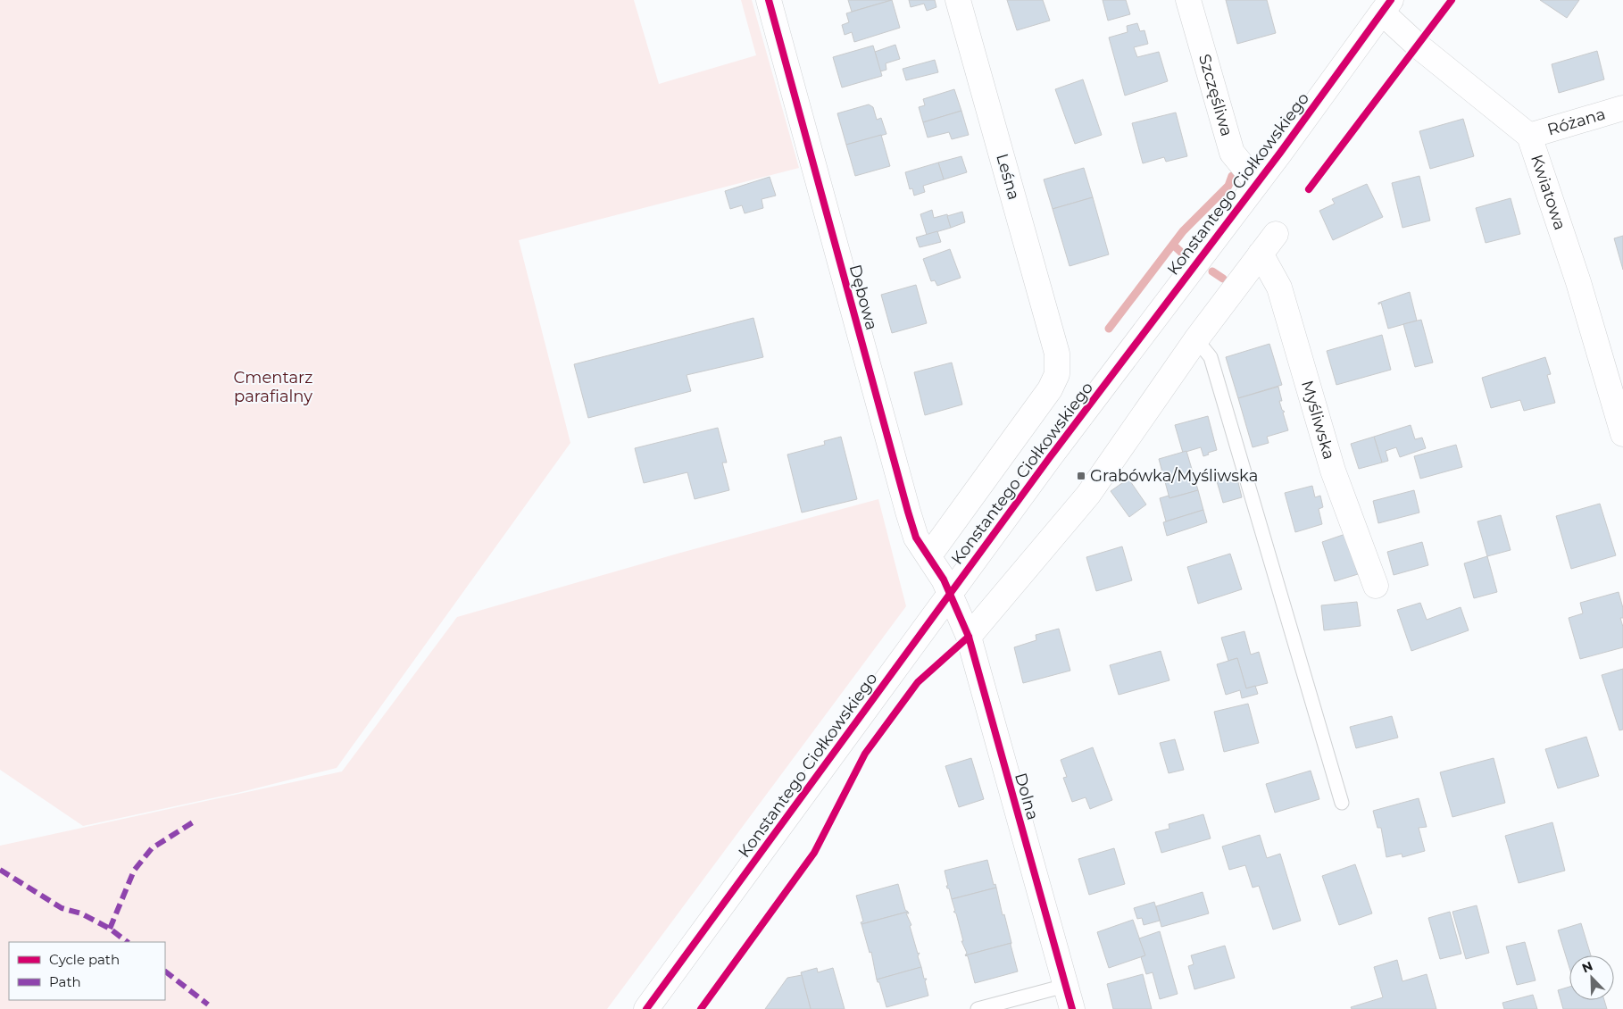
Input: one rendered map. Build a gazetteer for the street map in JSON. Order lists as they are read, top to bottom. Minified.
{"streets":{"street":["Szczęśliwa","Różana","Leśna","Konstantego Ciołkowskiego","Kwiatowa","Dębowa","Myśliwska","Dolna"]},"crossings":[["Szczęśliwa","Konstantego Ciołkowskiego"],["Różana","Kwiatowa"],["Leśna","Dębowa"],["Konstantego Ciołkowskiego","Kwiatowa"],["Konstantego Ciołkowskiego","Dębowa"],["Konstantego Ciołkowskiego","Dolna"],["Dębowa","Dolna"]],"parks":["Cmentarz parafialny"],"places":{"transit":["Grabówka/Myśliwska"]},"legend":["Cycle path","Path"],"north":"top left"}
